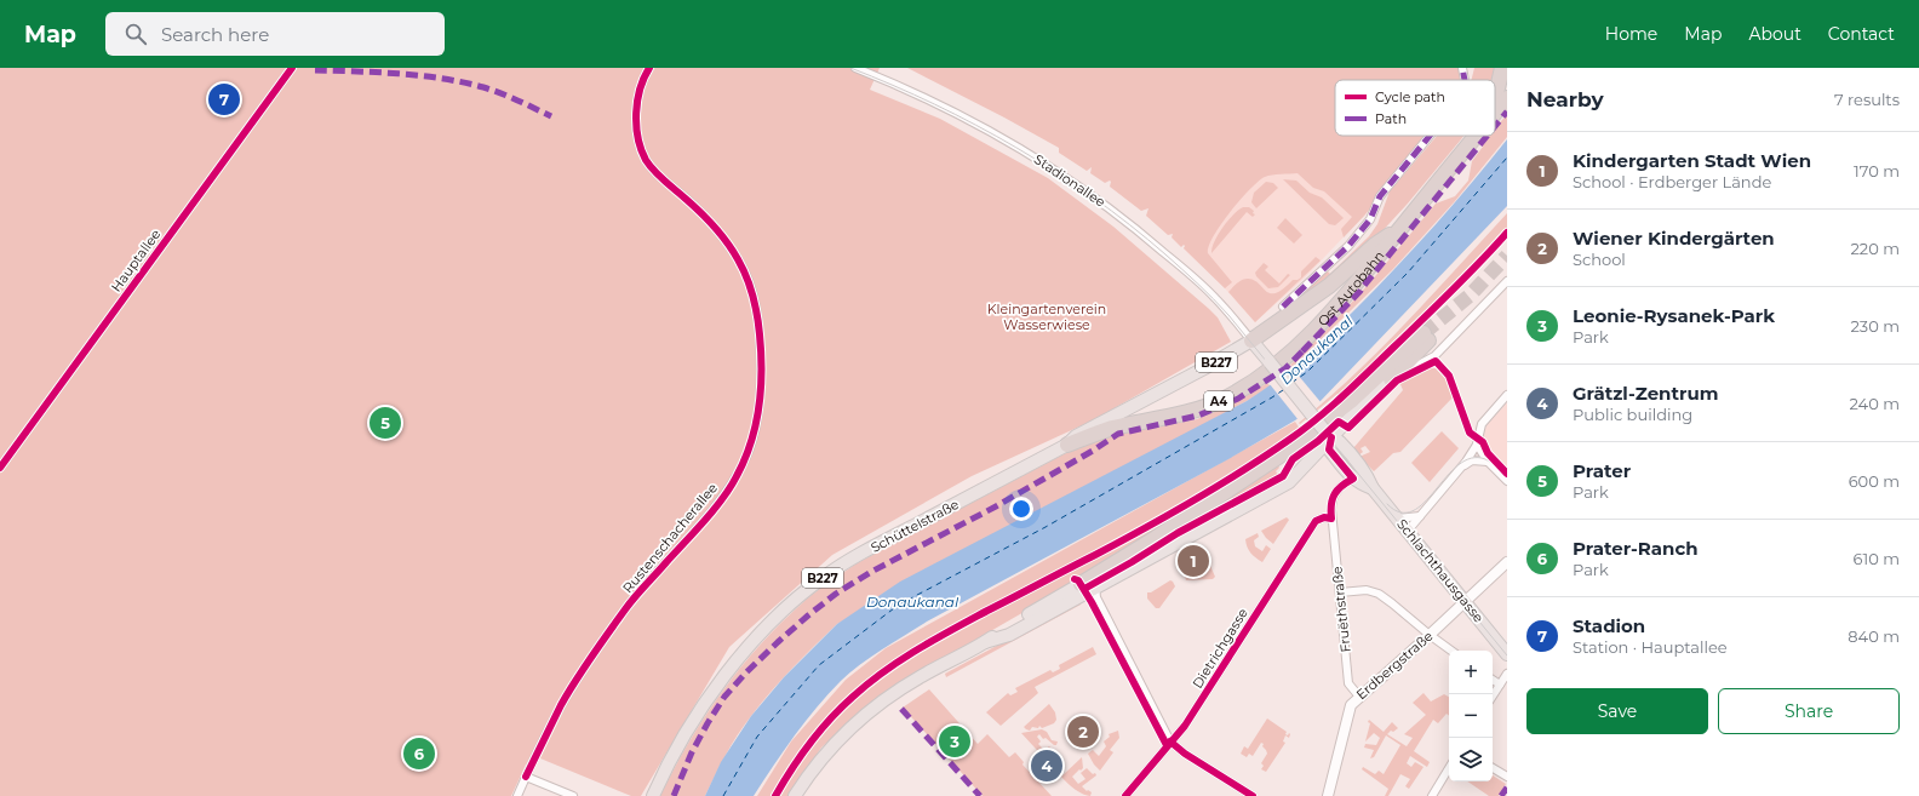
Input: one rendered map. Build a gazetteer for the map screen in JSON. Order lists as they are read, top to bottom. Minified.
{"streets":{"highway":["Ost Autobahn","A4"],"main road":["B227","Schüttelstraße","Schlachthausgasse"],"street":["Stadionallee","Hauptallee","Rustenschacherallee","Fruëthstraße","Dietrichgasse","Erdbergstraße"]},"crossings":[["Stadionallee","Schüttelstraße"],["Ost Autobahn","Schüttelstraße"],["Schlachthausgasse","Fruëthstraße"],["Schlachthausgasse","Erdbergstraße"],["Fruëthstraße","Dietrichgasse"],["Fruëthstraße","Erdbergstraße"]],"water":["Donaukanal"],"parks":["Kleingartenverein Wasserwiese"],"legend":["Cycle path","Path"],"page":{"header":"Map","search":"Search here","nav":["Home","Map","About","Contact"],"heading":["Nearby","7 results"],"pins":["7","5","1","2","3","6","4"],"list":[{"mark":"1","name":"Kindergarten Stadt Wien","note":"School · Erdberger Lände","value":"170 m"},{"mark":"2","name":"Wiener Kindergärten","note":"School","value":"220 m"},{"mark":"3","name":"Leonie-Rysanek-Park","note":"Park","value":"230 m"},{"mark":"4","name":"Grätzl-Zentrum","note":"Public building","value":"240 m"},{"mark":"5","name":"Prater","note":"Park","value":"600 m"},{"mark":"6","name":"Prater-Ranch","note":"Park","value":"610 m"},{"mark":"7","name":"Stadion","note":"Station · Hauptallee","value":"840 m"}],"map_buttons":["+","−"],"buttons":["Save","Share"]}}
